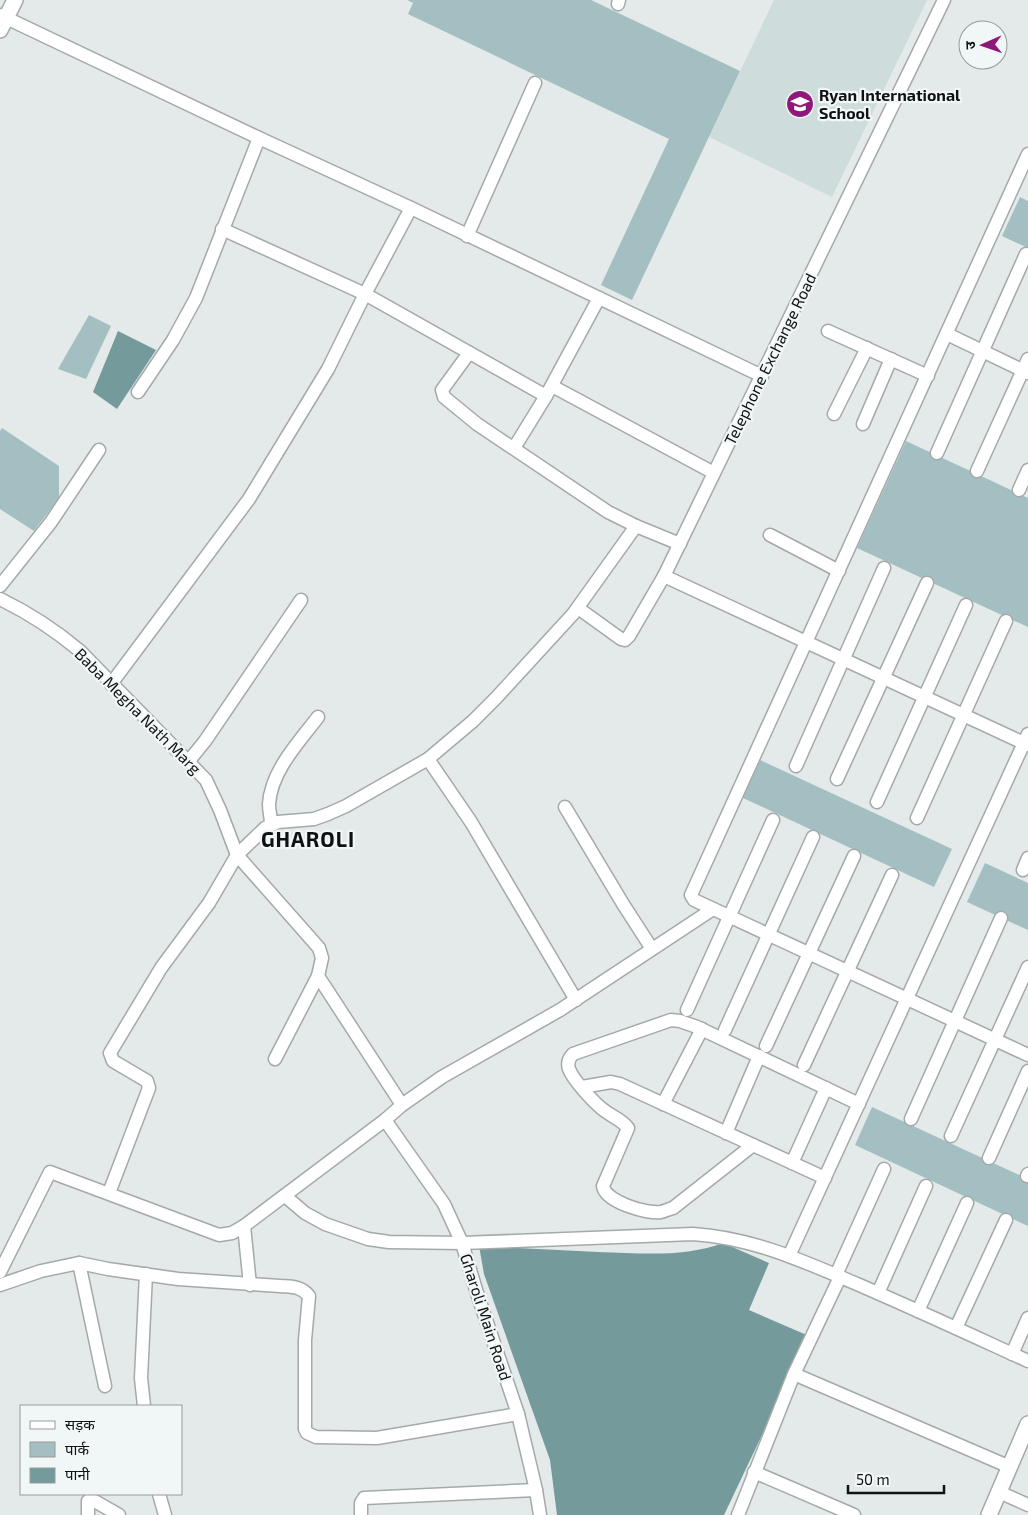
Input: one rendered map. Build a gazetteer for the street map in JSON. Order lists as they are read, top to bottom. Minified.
{"streets":{"street":["Telephone Exchange Road","Baba Megha Nath Marg","Gharoli Main Road"]},"districts":["GHAROLI"],"places":{"school or university":["Ryan International School"]},"legend":["सड़क","पार्क","पानी"],"scale_bar":"50 m","north":"left"}
